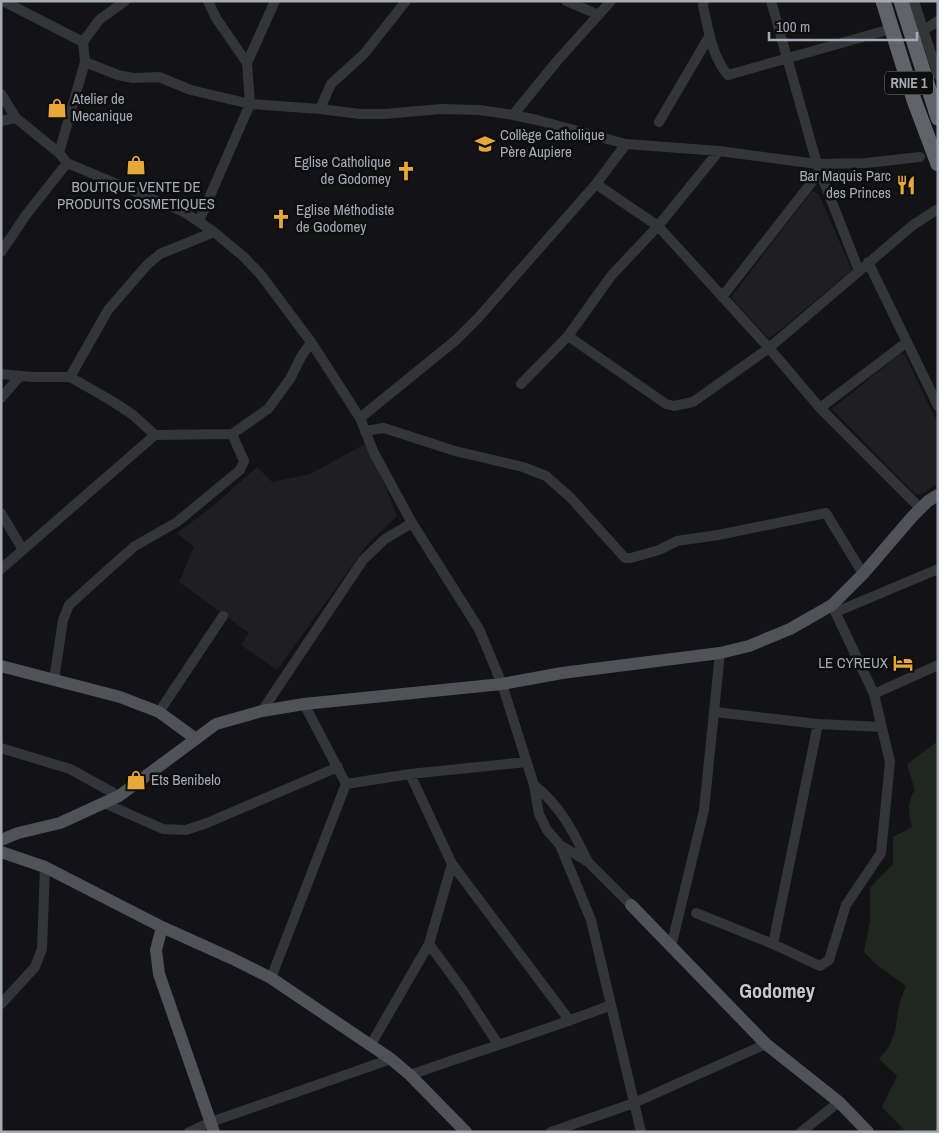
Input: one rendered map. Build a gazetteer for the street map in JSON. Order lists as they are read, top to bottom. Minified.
{"streets":{"highway":["RNIE 1"]},"districts":["Godomey"],"places":{"shop":["Atelier de Mecanique","BOUTIQUE VENTE DE PRODUITS COSMETIQUES","Ets Benibelo"],"school or university":["Collège Catholique Père Aupiere"],"church":["Eglise Catholique de Godomey","Eglise Méthodiste de Godomey"],"restaurant":["Bar Maquis Parc des Princes"],"hotel":["LE CYREUX"]},"scale_bar":"100 m"}
